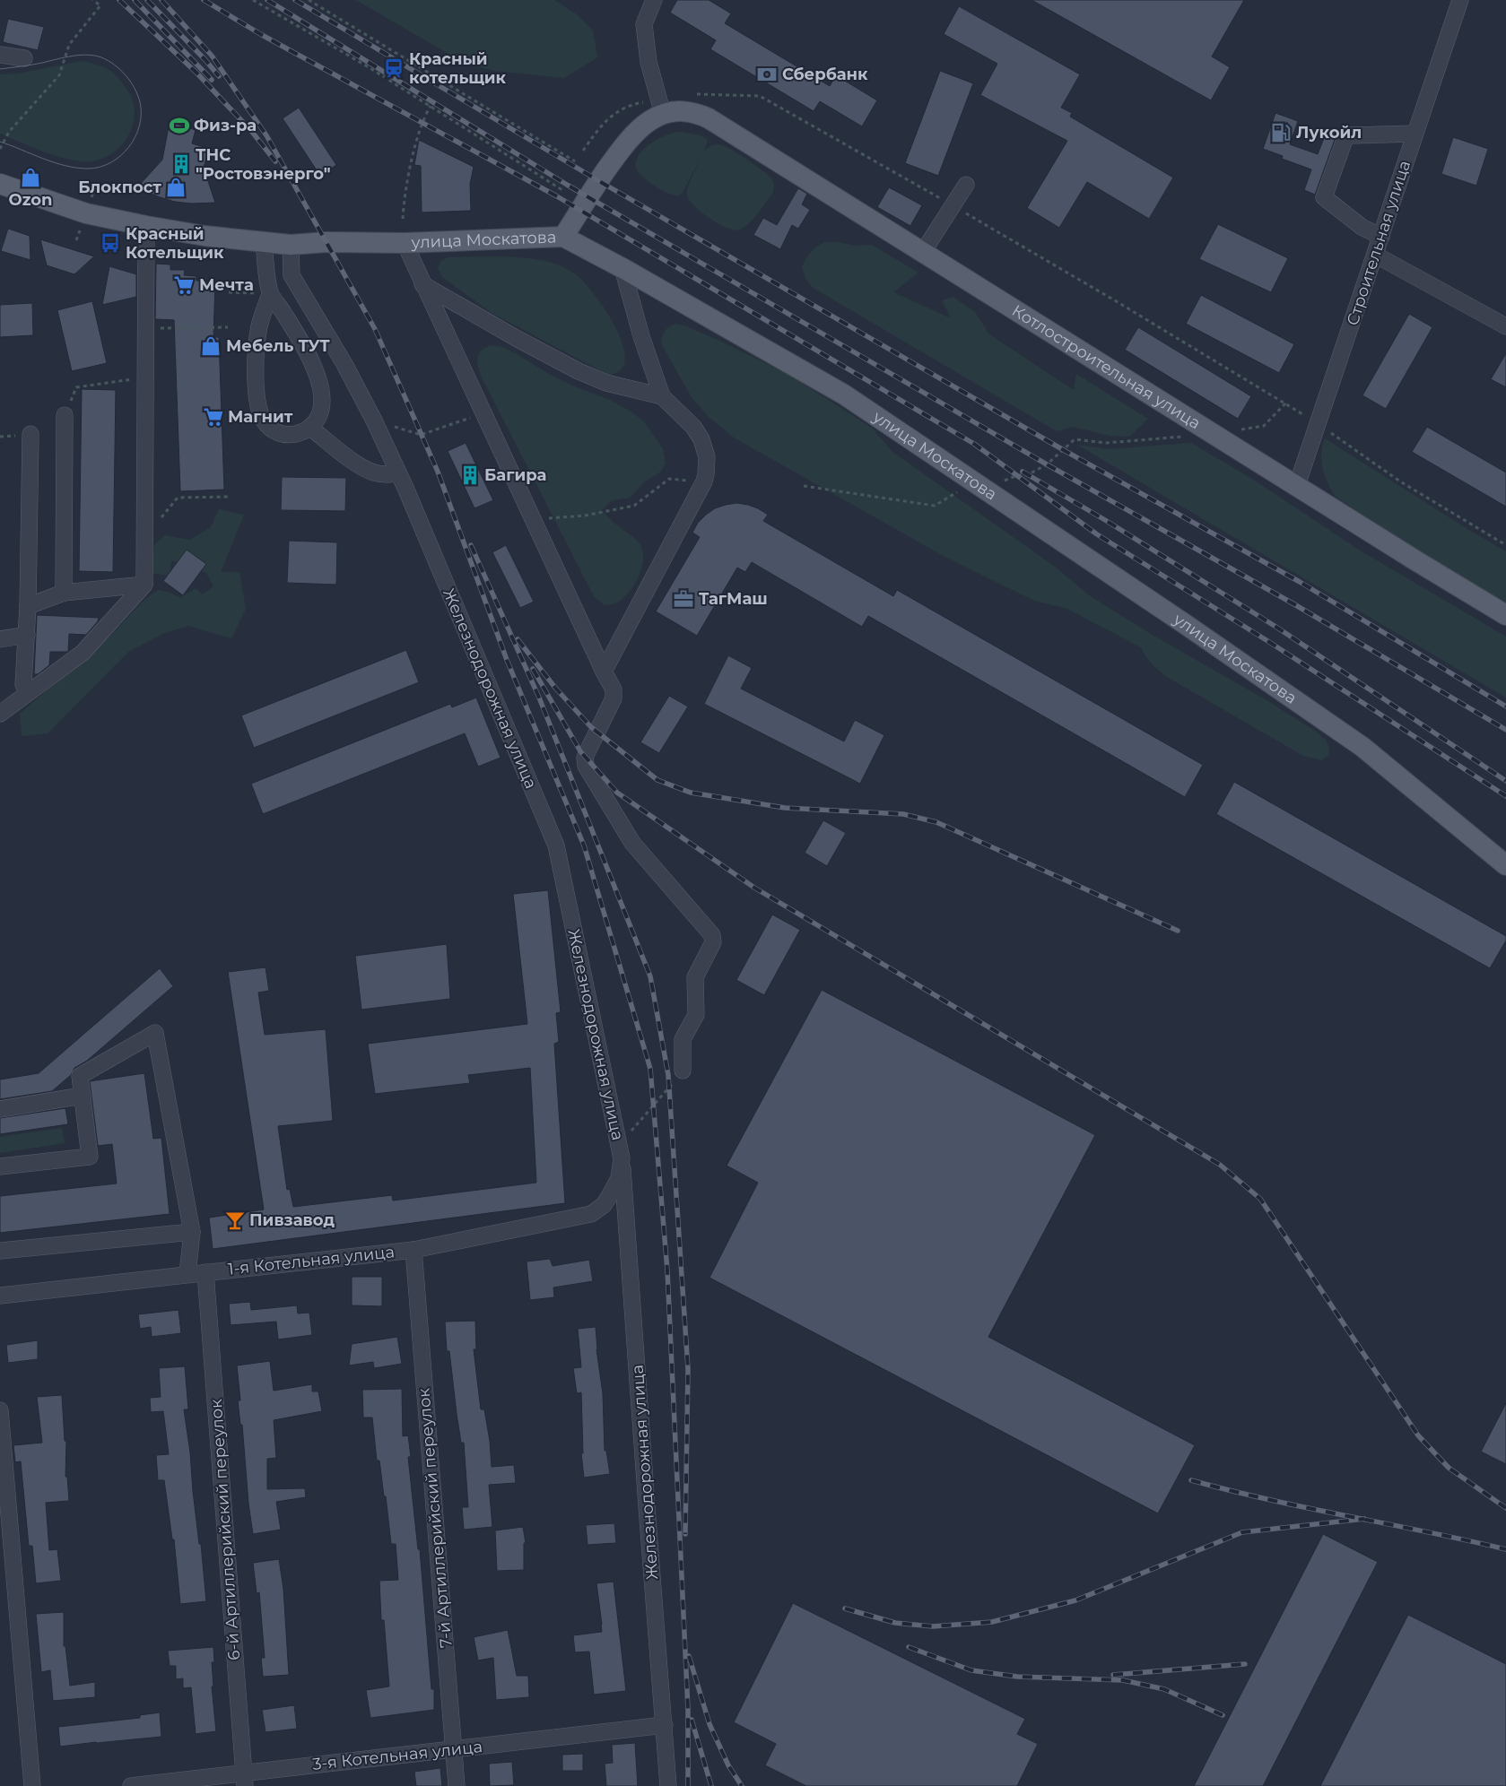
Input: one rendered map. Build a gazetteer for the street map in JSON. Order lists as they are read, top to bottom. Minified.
{"streets":{"main road":["улица Москатова","Котлостроительная улица"],"street":["Строительная улица","Железнодорожная улица","1-я Котельная улица","7-й Артиллерийский переулок","6-й Артиллерийский переулок","3-я Котельная улица"]},"crossings":[["улица Москатова","Железнодорожная улица"],["Строительная улица","Котлостроительная улица"],["Железнодорожная улица","1-я Котельная улица"],["Железнодорожная улица","3-я Котельная улица"],["1-я Котельная улица","7-й Артиллерийский переулок"],["1-я Котельная улица","6-й Артиллерийский переулок"],["7-й Артиллерийский переулок","3-я Котельная улица"],["6-й Артиллерийский переулок","3-я Котельная улица"]],"places":{"station":["Красный котельщик"],"bank":["Сбербанк"],"sports":["Физ-ра"],"fuel station":["Лукойл"],"building":["ТНС \"Ростовэнерго\"","Багира"],"shop":["Ozon","Блокпост","Мебель ТУТ"],"bus stop":["Красный Котельщик"],"supermarket":["Мечта","Магнит"],"office":["ТагМаш"],"bar":["Пивзавод"]}}
